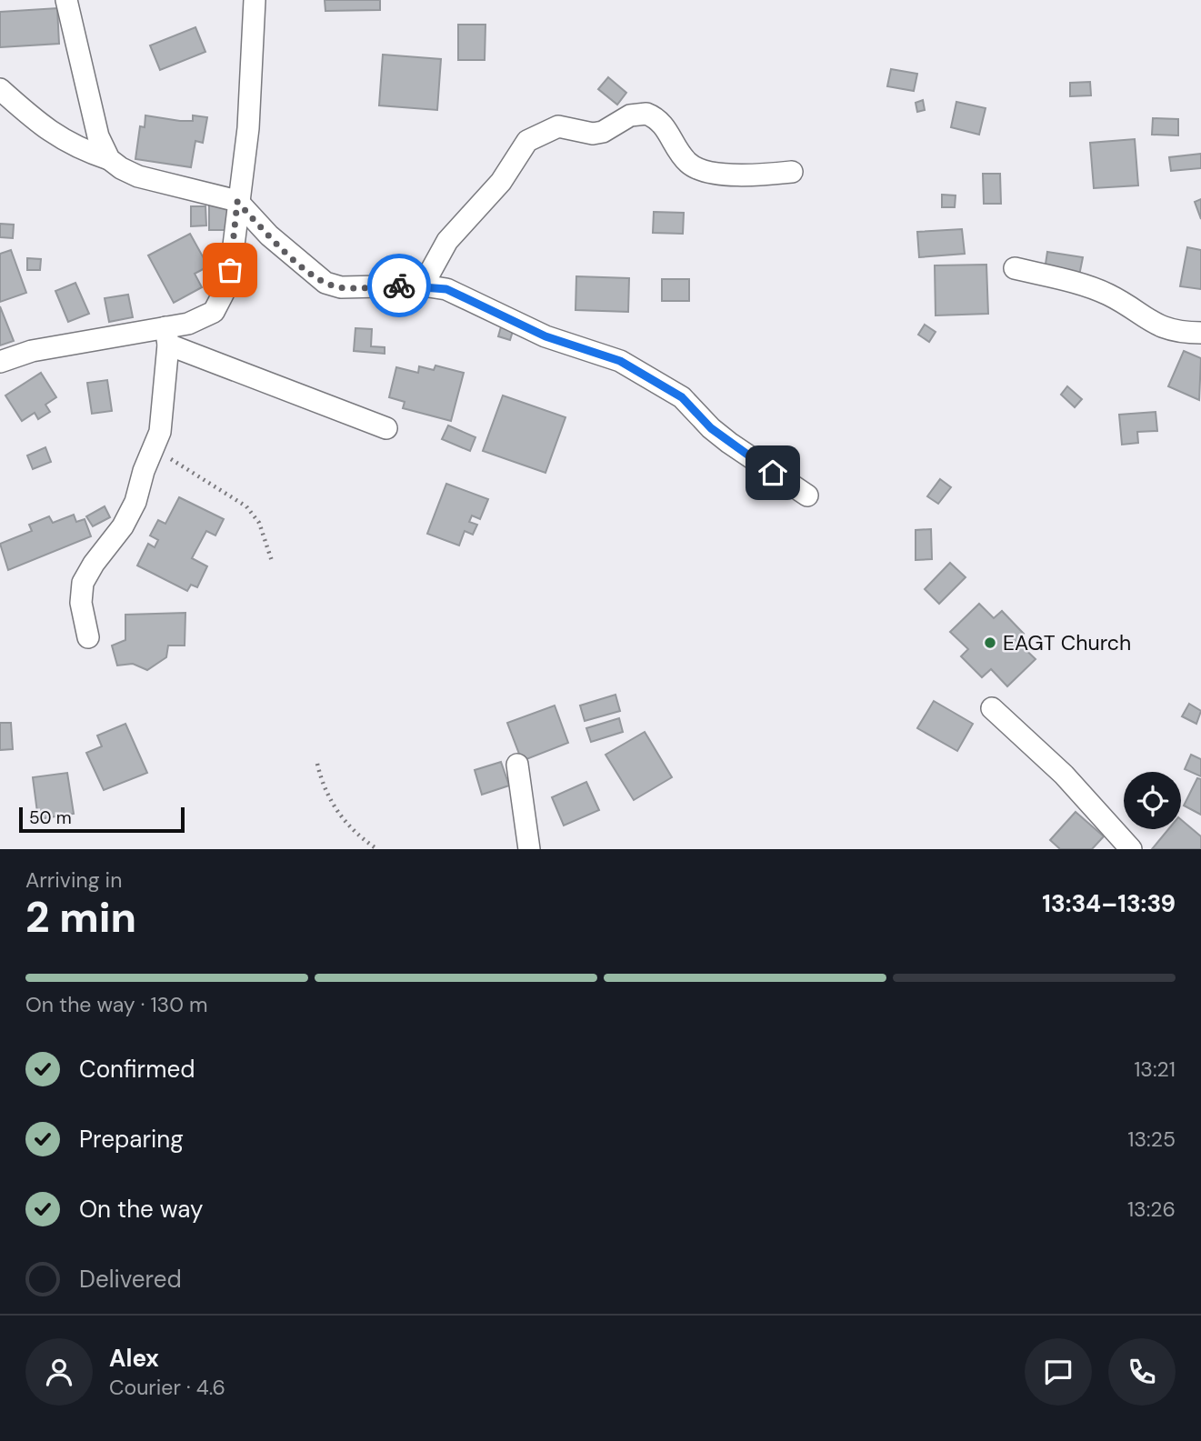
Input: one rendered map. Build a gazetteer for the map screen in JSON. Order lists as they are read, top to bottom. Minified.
{"places":["EAGT Church"],"scale_bar":"50 m","page":{"scale":"50 m","heading":["2 min","Arriving in","13:34–13:39"],"panel":["Alex","Courier · 4.6"],"bar":"On the way · 130 m","list":[["Confirmed","13:21"],["Preparing","13:25"],["On the way","13:26"],"Delivered"]}}
